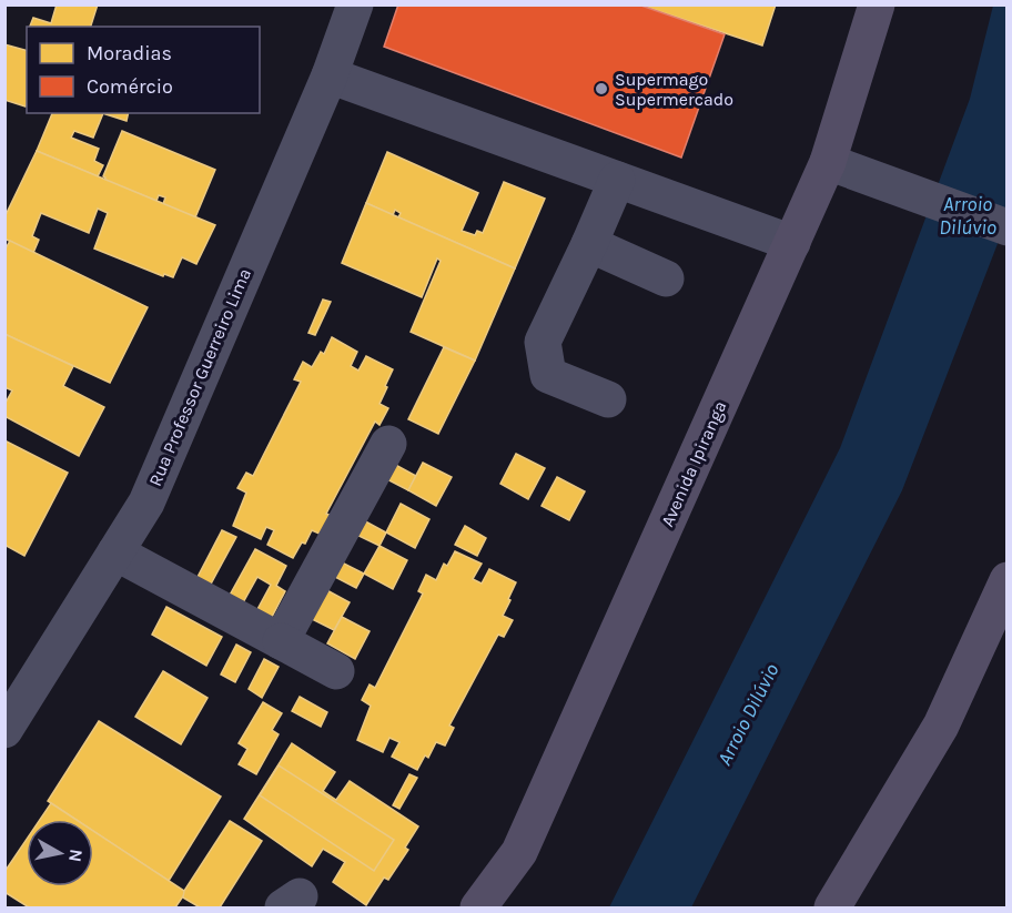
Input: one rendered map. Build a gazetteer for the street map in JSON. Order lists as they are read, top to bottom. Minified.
{"streets":{"main road":["Avenida Ipiranga"],"street":["Rua Professor Guerreiro Lima"]},"water":["Arroio Dilúvio"],"places":["Supermago Supermercado"],"legend":["Moradias","Comércio"],"north":"right"}
